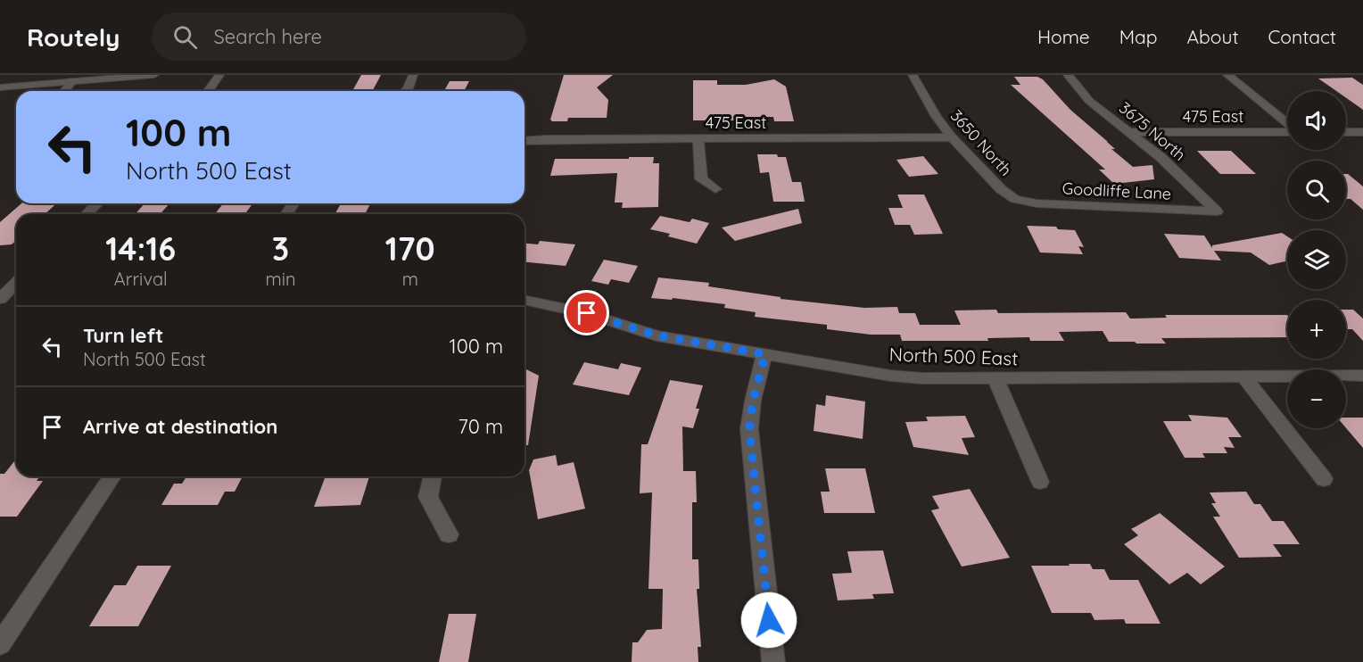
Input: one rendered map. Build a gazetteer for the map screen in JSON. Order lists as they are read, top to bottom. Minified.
{"streets":{"street":["475 East","3675 North","3650 North","Goodliffe Lane","North 500 East"]},"crossings":[["475 East","3675 North"],["475 East","3650 North"],["3675 North","Goodliffe Lane"],["3650 North","Goodliffe Lane"]],"page":{"header":"Routely","search":"Search here","nav":["Home","Map","About","Contact"],"map_buttons":["+","−"],"turn":["100 m","North 500 East"],"eta":["14:16","Arrival","3","min","170","m"],"list":[{"name":"Turn left","note":"North 500 East","value":"100 m"},{"name":"Arrive at destination","value":"70 m"}]}}
